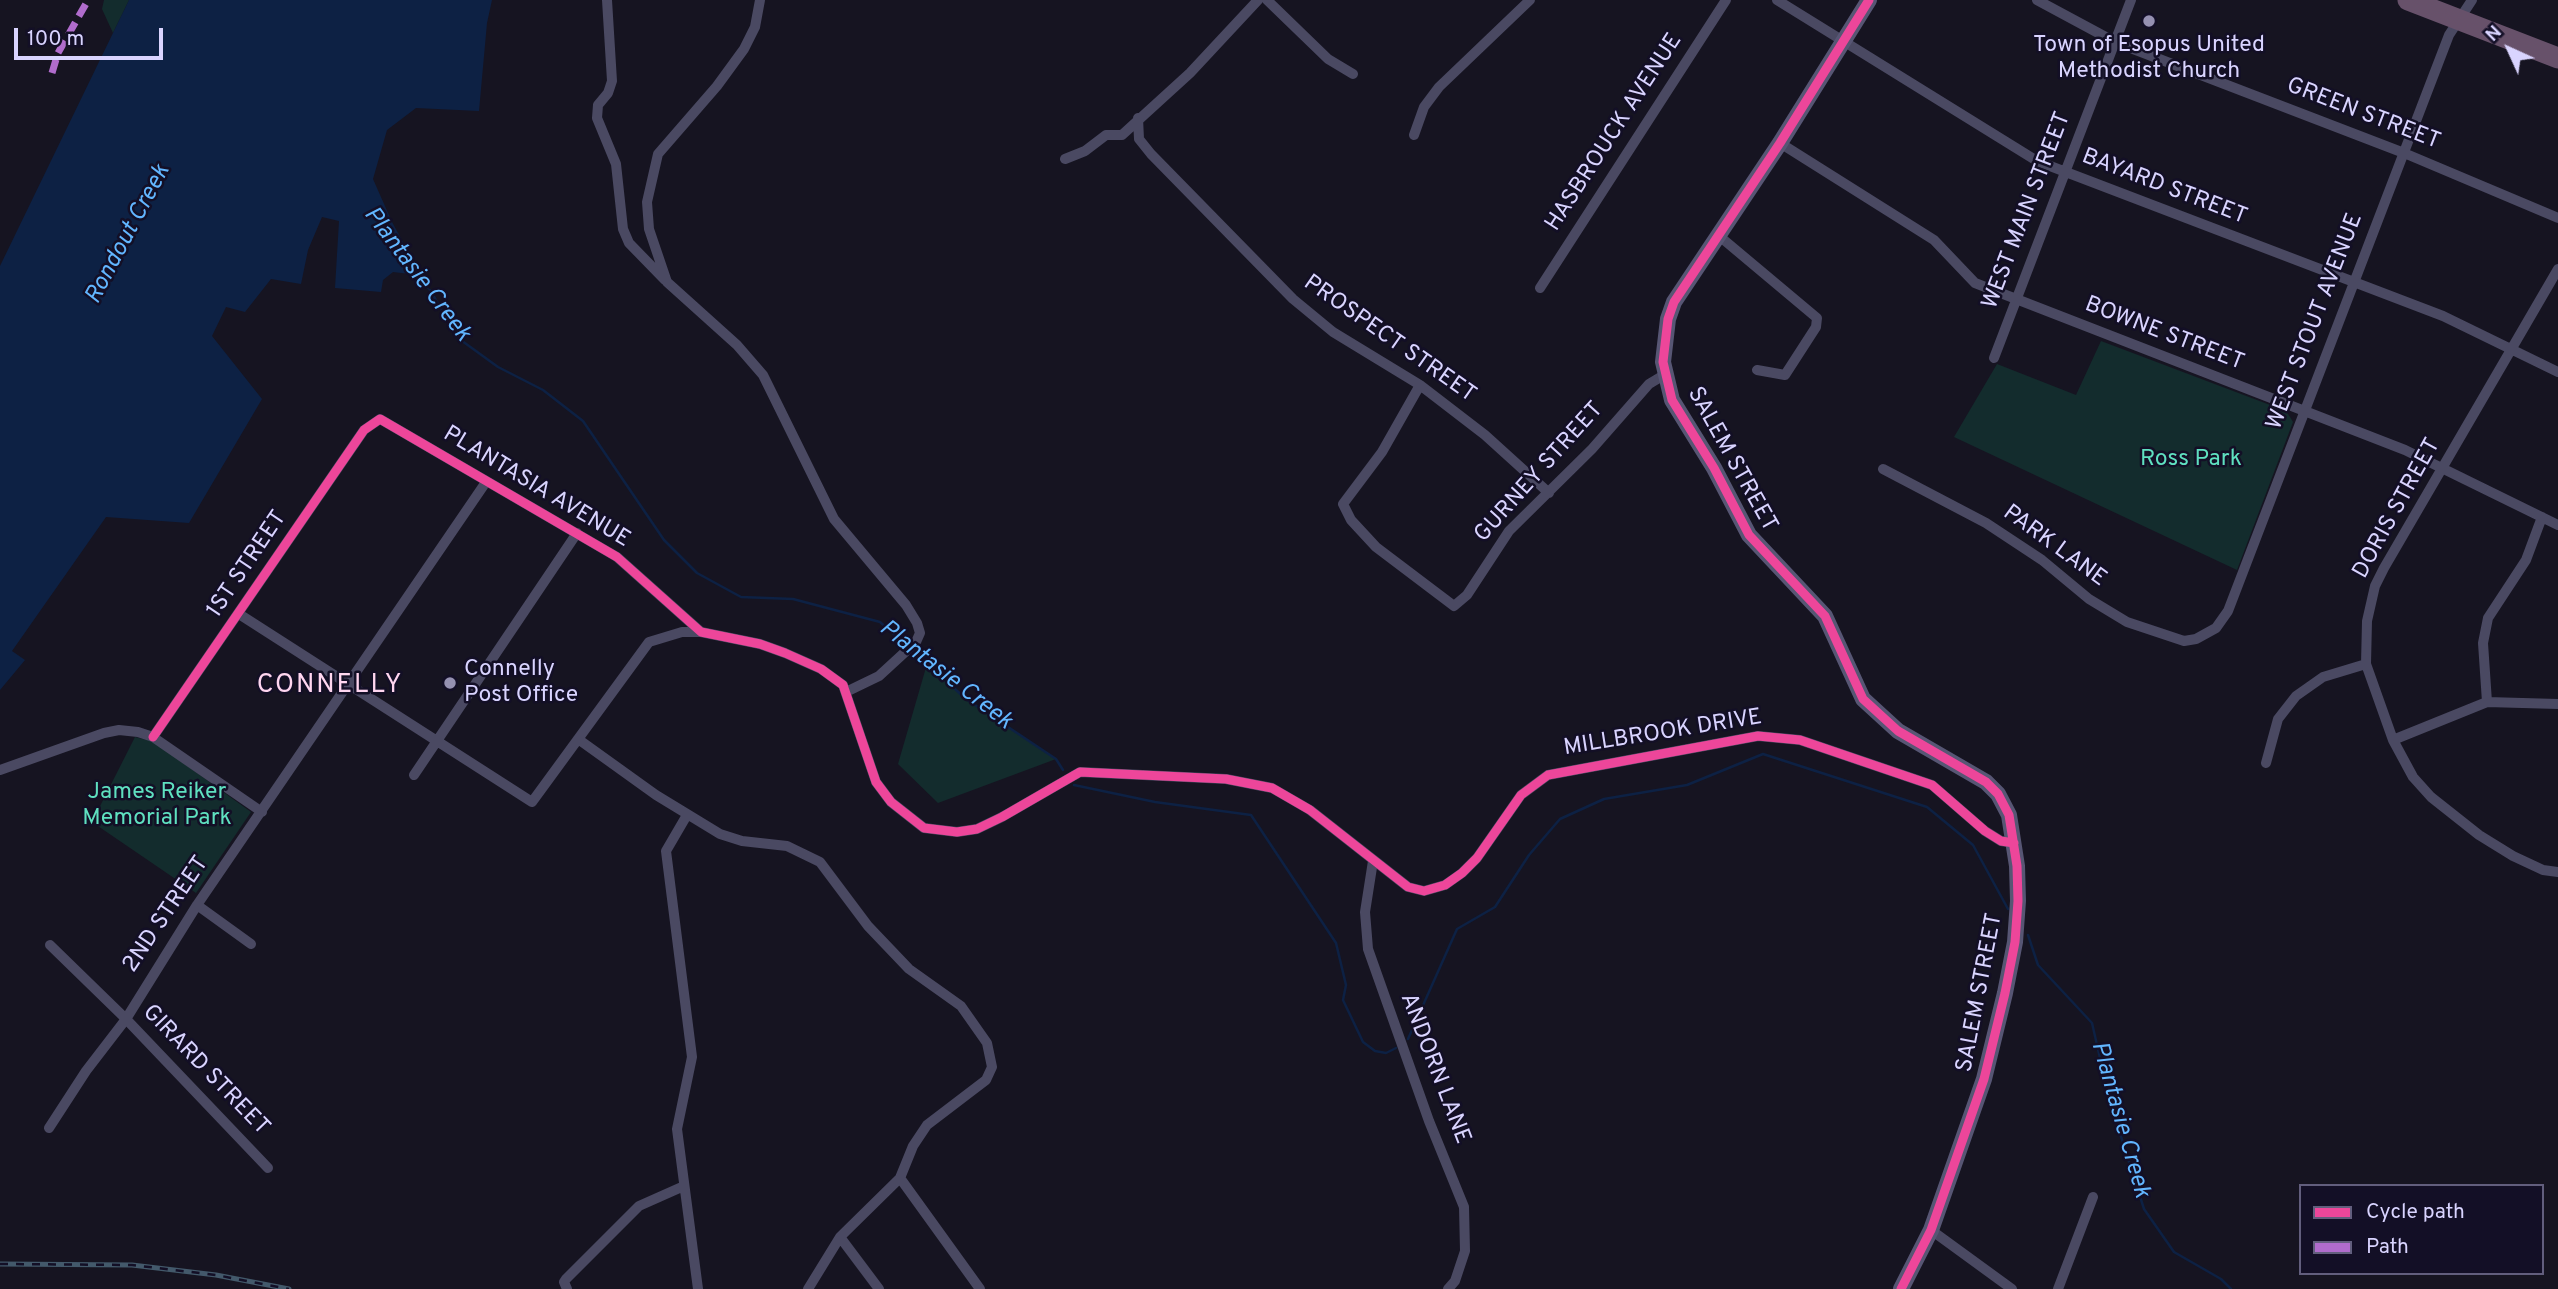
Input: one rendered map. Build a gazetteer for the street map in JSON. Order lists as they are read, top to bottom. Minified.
{"streets":{"street":["GREEN STREET","HASBROUCK AVENUE","BAYARD STREET","WEST MAIN STREET","WEST STOUT AVENUE","BOWNE STREET","PROSPECT STREET","SALEM STREET","GURNEY STREET","PLANTASIA AVENUE","DORIS STREET","PARK LANE","1ST STREET","MILLBROOK DRIVE","2ND STREET","ANDORN LANE","GIRARD STREET"]},"crossings":[["GREEN STREET","WEST MAIN STREET"],["GREEN STREET","WEST STOUT AVENUE"],["BAYARD STREET","WEST MAIN STREET"],["BAYARD STREET","WEST STOUT AVENUE"],["BAYARD STREET","SALEM STREET"],["BAYARD STREET","DORIS STREET"],["WEST MAIN STREET","BOWNE STREET"],["WEST STOUT AVENUE","BOWNE STREET"],["WEST STOUT AVENUE","PARK LANE"],["BOWNE STREET","SALEM STREET"],["BOWNE STREET","DORIS STREET"],["PROSPECT STREET","GURNEY STREET"],["SALEM STREET","GURNEY STREET"],["SALEM STREET","MILLBROOK DRIVE"],["PLANTASIA AVENUE","1ST STREET"],["PLANTASIA AVENUE","2ND STREET"],["MILLBROOK DRIVE","ANDORN LANE"],["2ND STREET","GIRARD STREET"]],"districts":["CONNELLY"],"water":["Rondout Creek","Plantasie Creek"],"parks":["Ross Park","James Reiker Memorial Park"],"places":["Town of Esopus United Methodist Church","Connelly Post Office"],"legend":["Cycle path","Path"],"scale_bar":"100 m","north":"top left"}
